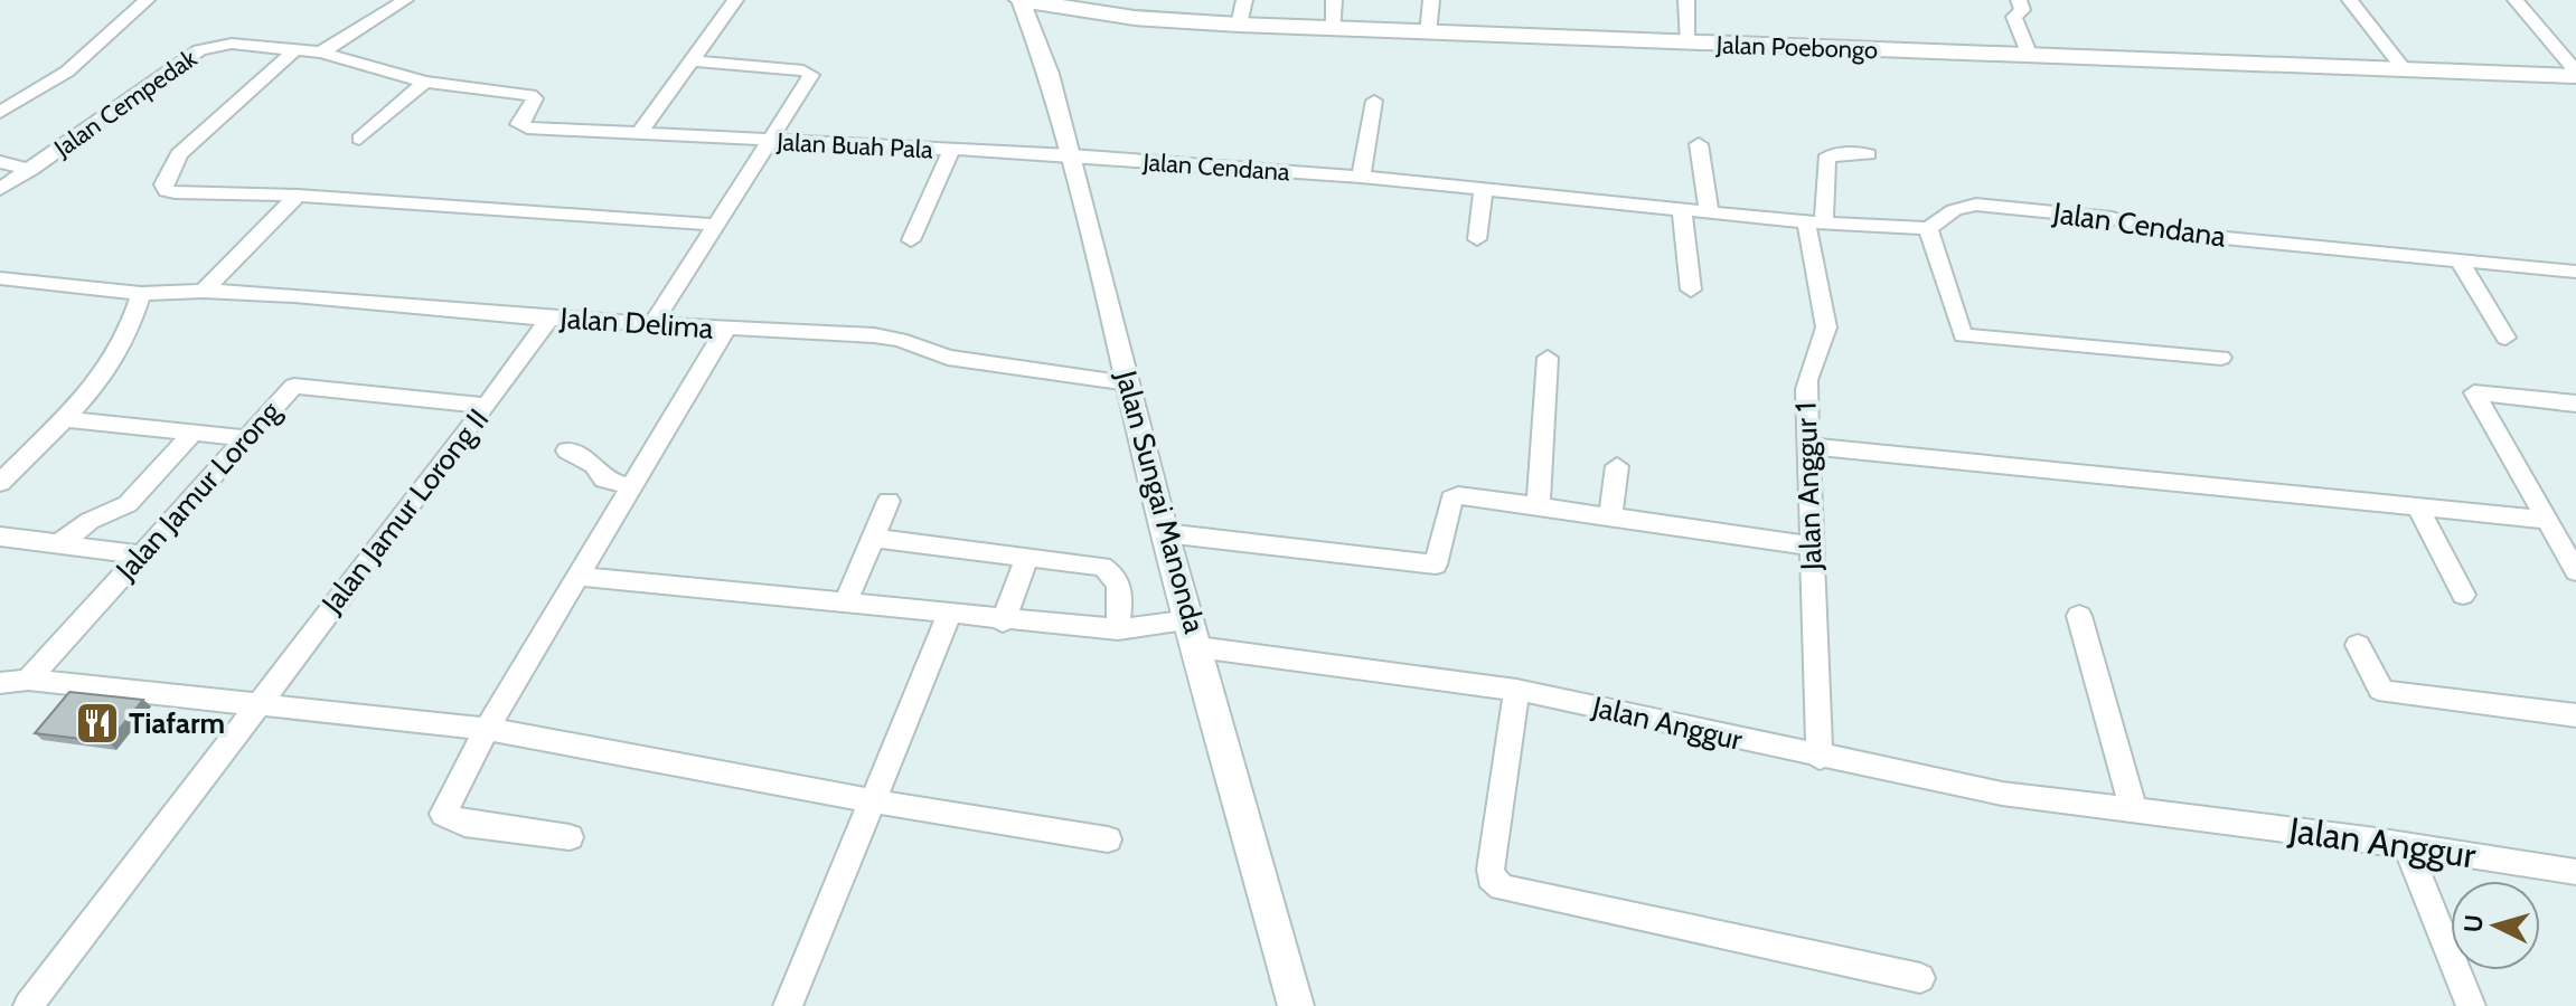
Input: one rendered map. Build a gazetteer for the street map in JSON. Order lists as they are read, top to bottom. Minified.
{"streets":{"main road":["Jalan Poebongo"],"street":["Jalan Cempedak","Jalan Buah Pala","Jalan Cendana","Jalan Delima","Jalan Anggur 1","Jalan Jamur Lorong","Jalan Sungai Manonda","Jalan Jamur Lorong II","Jalan Anggur"]},"crossings":[["Jalan Poebongo","Jalan Sungai Manonda"],["Jalan Cempedak","Jalan Buah Pala"],["Jalan Buah Pala","Jalan Cendana"],["Jalan Buah Pala","Jalan Sungai Manonda"],["Jalan Cendana","Jalan Anggur 1"],["Jalan Cendana","Jalan Sungai Manonda"],["Jalan Delima","Jalan Sungai Manonda"],["Jalan Delima","Jalan Jamur Lorong II"],["Jalan Anggur 1","Jalan Anggur"],["Jalan Jamur Lorong","Jalan Jamur Lorong II"],["Jalan Sungai Manonda","Jalan Anggur"]],"places":{"restaurant":["Tiafarm"]},"north":"left"}
